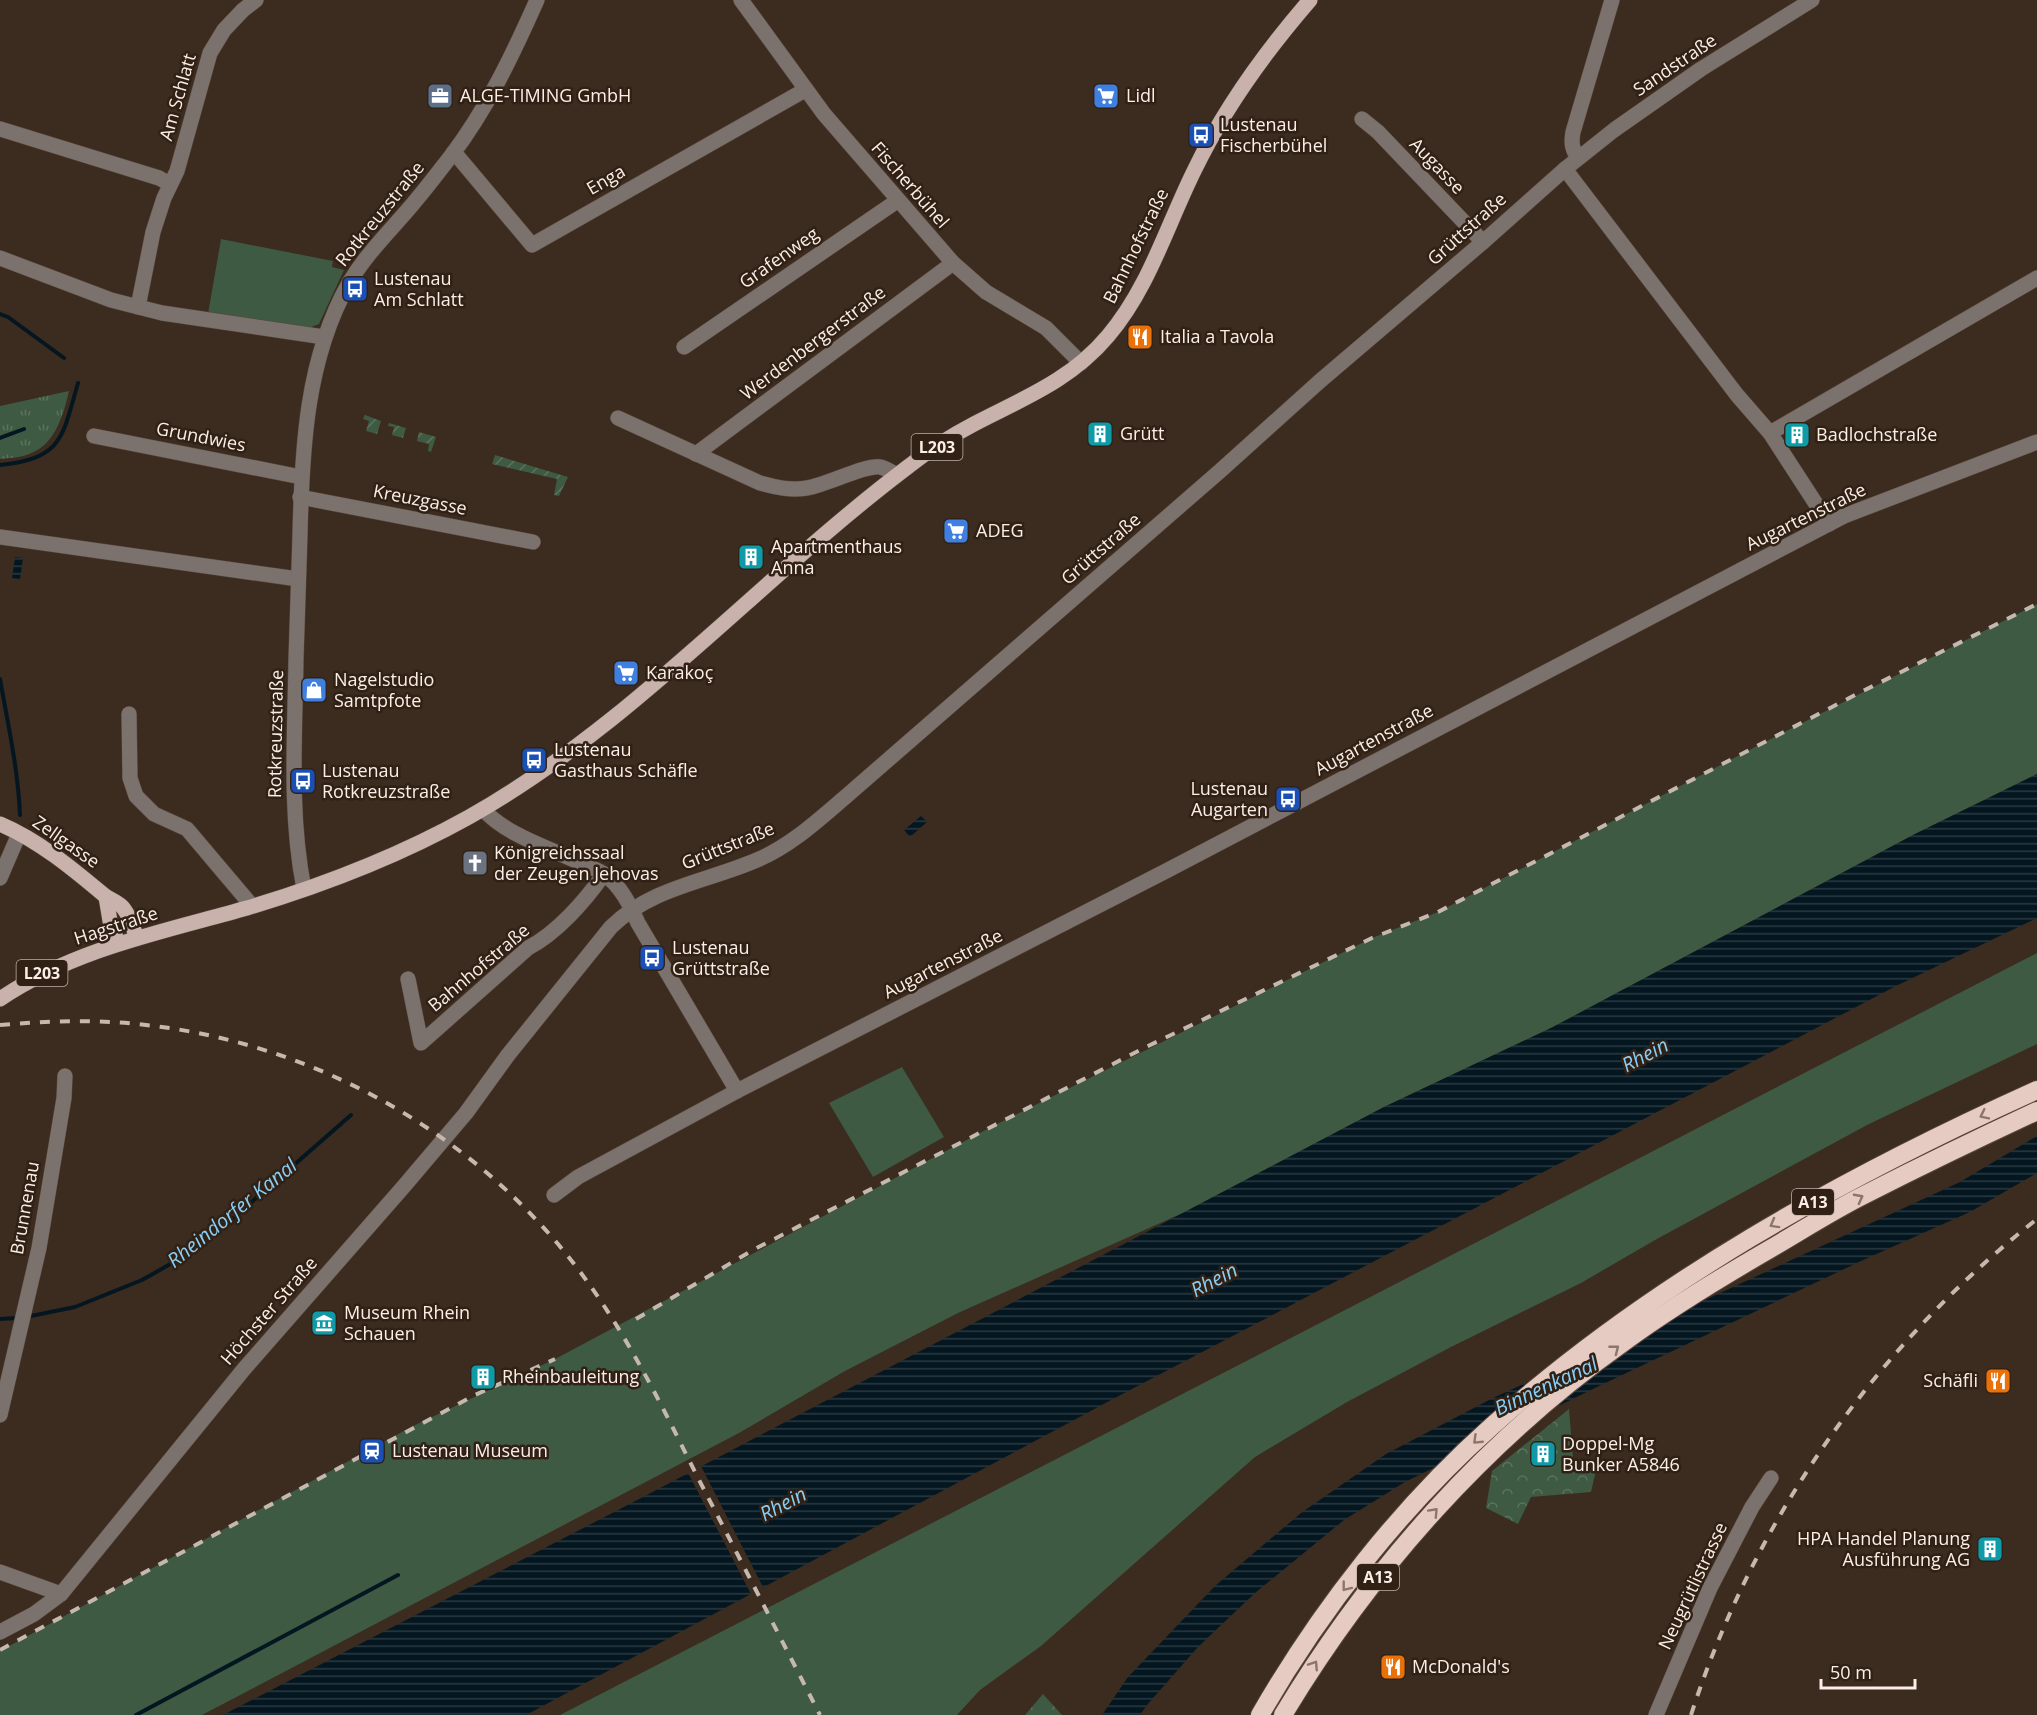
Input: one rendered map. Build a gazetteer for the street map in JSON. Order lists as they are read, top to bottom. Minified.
{"streets":{"highway":["A13"],"main road":["Bahnhofstraße","L203","Zellgasse","Hagstraße"],"street":["Sandstraße","Am Schlatt","Augasse","Enga","Fischerbühel","Rotkreuzstraße","Grüttstraße","Grafenweg","Werdenbergerstraße","Grundwies","Kreuzgasse","Augartenstraße","Brunnenau","Höchster Straße","Neugrütlistrasse"]},"crossings":[["Sandstraße","Grüttstraße"],["Augasse","Grüttstraße"],["Enga","Fischerbühel"],["Enga","Rotkreuzstraße"],["Fischerbühel","Bahnhofstraße"],["Fischerbühel","Grafenweg"],["Fischerbühel","Werdenbergerstraße"],["Rotkreuzstraße","Grundwies"],["Rotkreuzstraße","Kreuzgasse"],["Rotkreuzstraße","Hagstraße"],["Grüttstraße","Höchster Straße"],["Bahnhofstraße","Hagstraße"],["Zellgasse","Hagstraße"]],"water":["Rhein","Rheindorfer Kanal","Binnenkanal"],"places":{"office":["ALGE-TIMING GmbH"],"supermarket":["Lidl","ADEG","Karakoç"],"bus stop":["Lustenau Fischerbühel","Lustenau Am Schlatt","Lustenau Gasthaus Schäfle","Lustenau Rotkreuzstraße","Lustenau Augarten","Lustenau Grüttstraße"],"restaurant":["Italia a Tavola","Schäfli","McDonald's"],"building":["Grütt","Badlochstraße","Apartmenthaus Anna","Rheinbauleitung","Doppel-Mg Bunker A5846","HPA Handel Planung Ausführung AG"],"shop":["Nagelstudio Samtpfote"],"church":["Königreichssaal der Zeugen Jehovas"],"museum":["Museum Rhein Schauen"],"station":["Lustenau Museum"]},"scale_bar":"50 m"}
